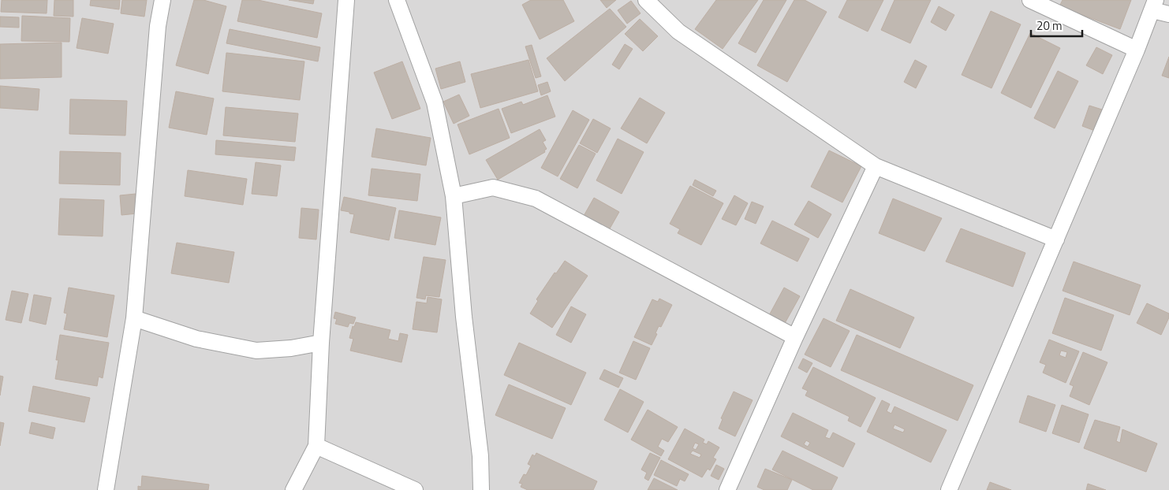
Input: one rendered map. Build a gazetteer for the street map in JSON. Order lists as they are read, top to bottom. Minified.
{"scale_bar":"20 m"}
